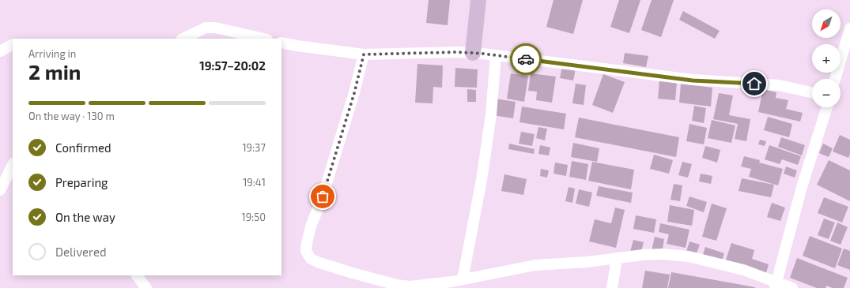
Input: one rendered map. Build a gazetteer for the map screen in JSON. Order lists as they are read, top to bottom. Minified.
{"north":"bottom left","page":{"map_buttons":["+","−"],"heading":["2 min","Arriving in","19:57–20:02"],"bar":"On the way · 130 m","list":[["Confirmed","19:37"],["Preparing","19:41"],["On the way","19:50"],"Delivered"]}}
